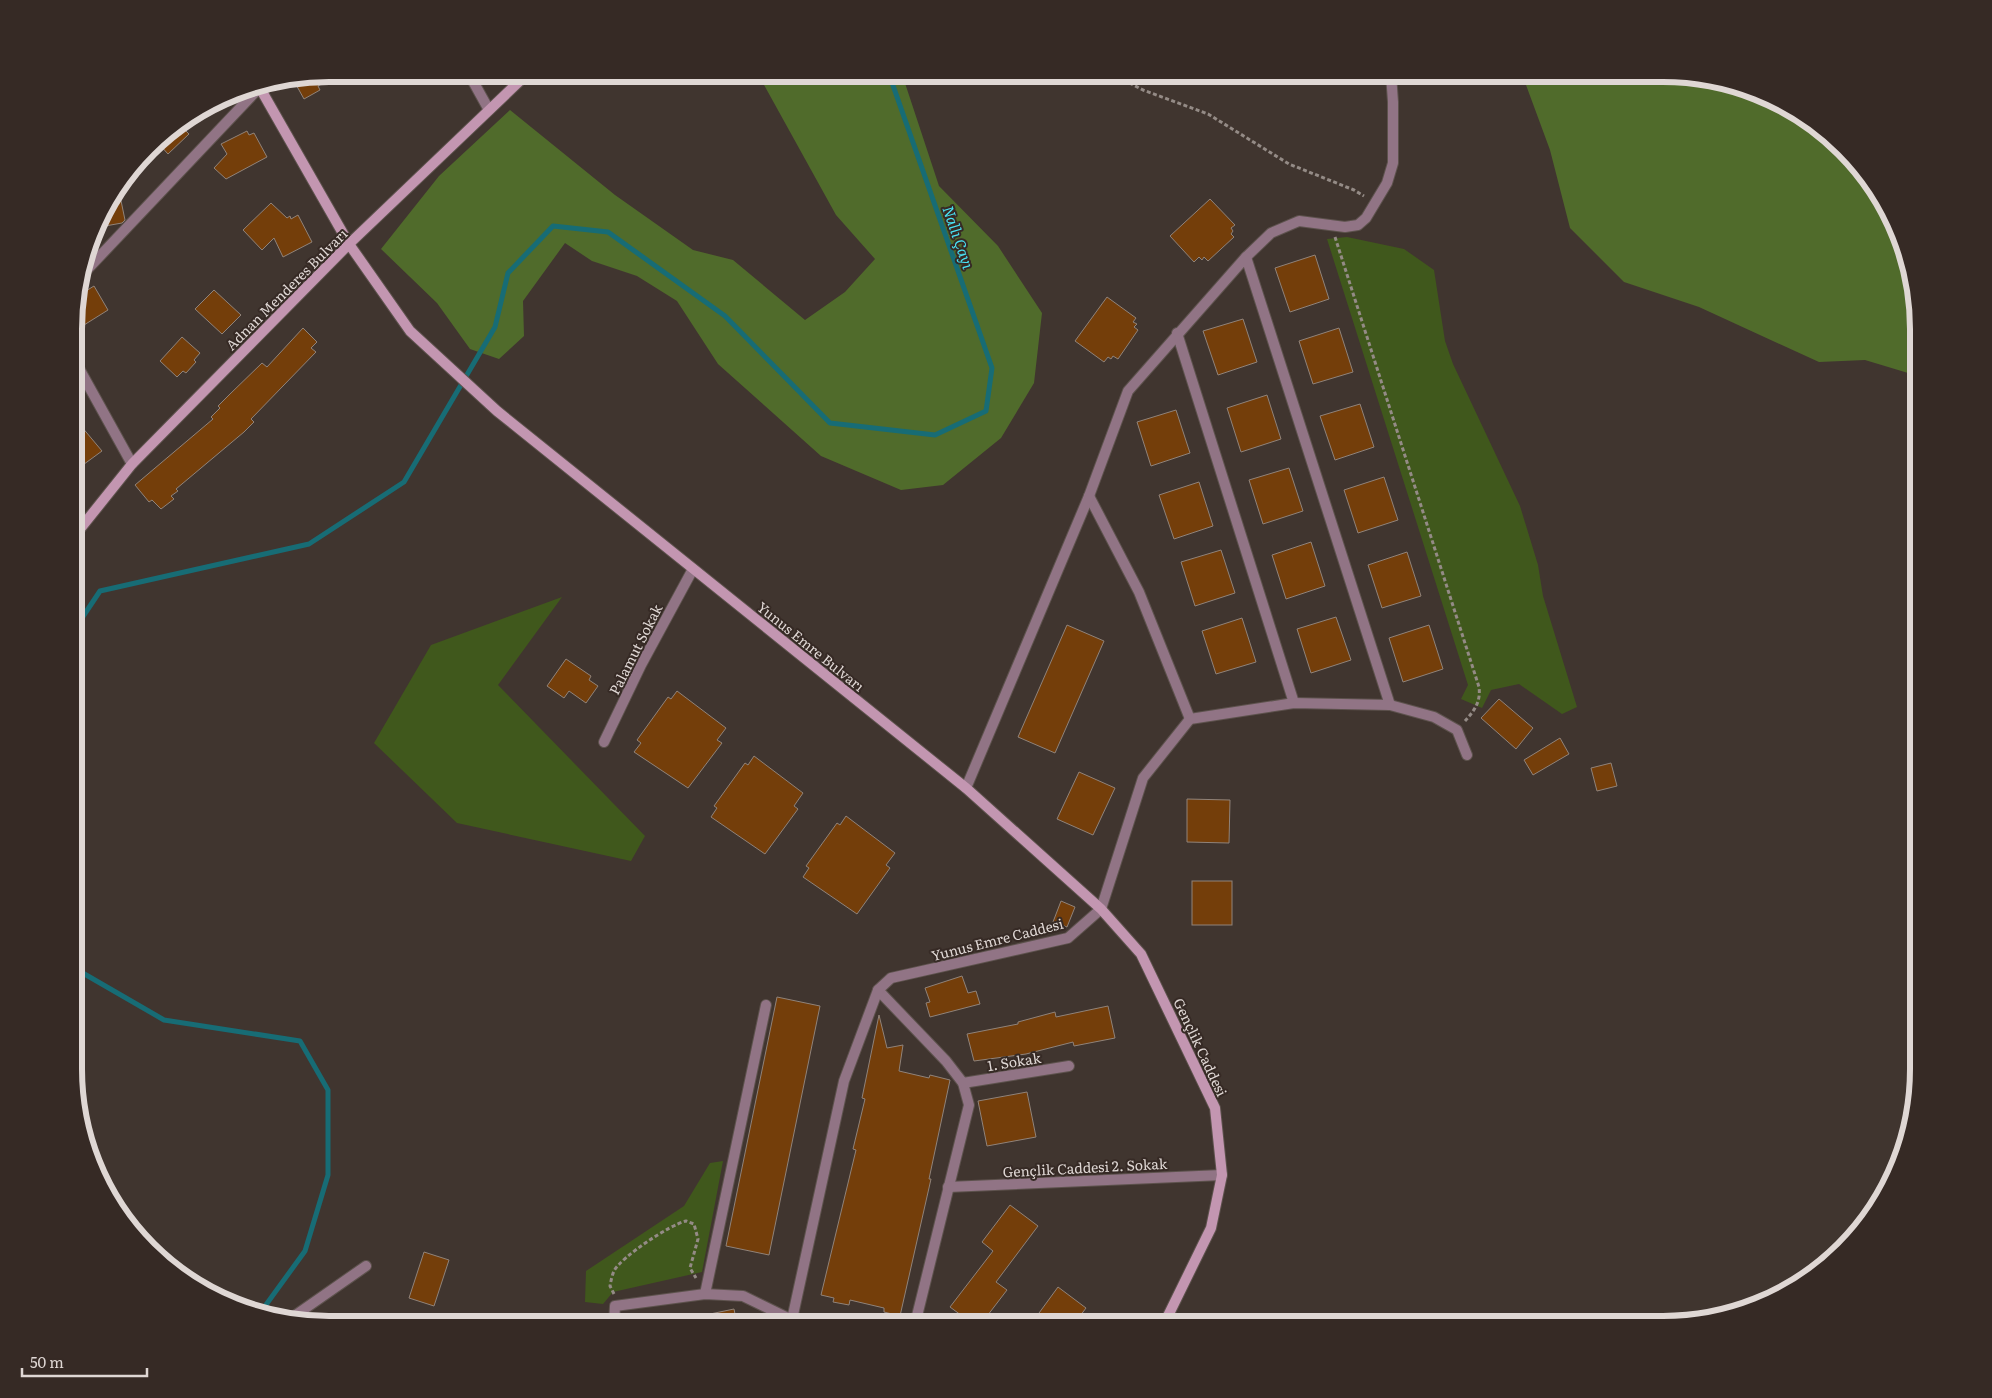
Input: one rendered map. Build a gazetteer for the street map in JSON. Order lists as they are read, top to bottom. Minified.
{"streets":{"street":["Adnan Menderes Bulvarı","Yunus Emre Bulvarı","Palamut Sokak","Yunus Emre Caddesi","Gençlik Caddesi","1. Sokak","Gençlik Caddesi 2. Sokak"]},"crossings":[["Adnan Menderes Bulvarı","Yunus Emre Bulvarı"],["Yunus Emre Bulvarı","Palamut Sokak"],["Yunus Emre Bulvarı","Yunus Emre Caddesi"],["Yunus Emre Bulvarı","Gençlik Caddesi"],["Yunus Emre Caddesi","Gençlik Caddesi"],["Gençlik Caddesi","Gençlik Caddesi 2. Sokak"]],"water":["Nallı Çayı"],"scale_bar":"50 m"}
